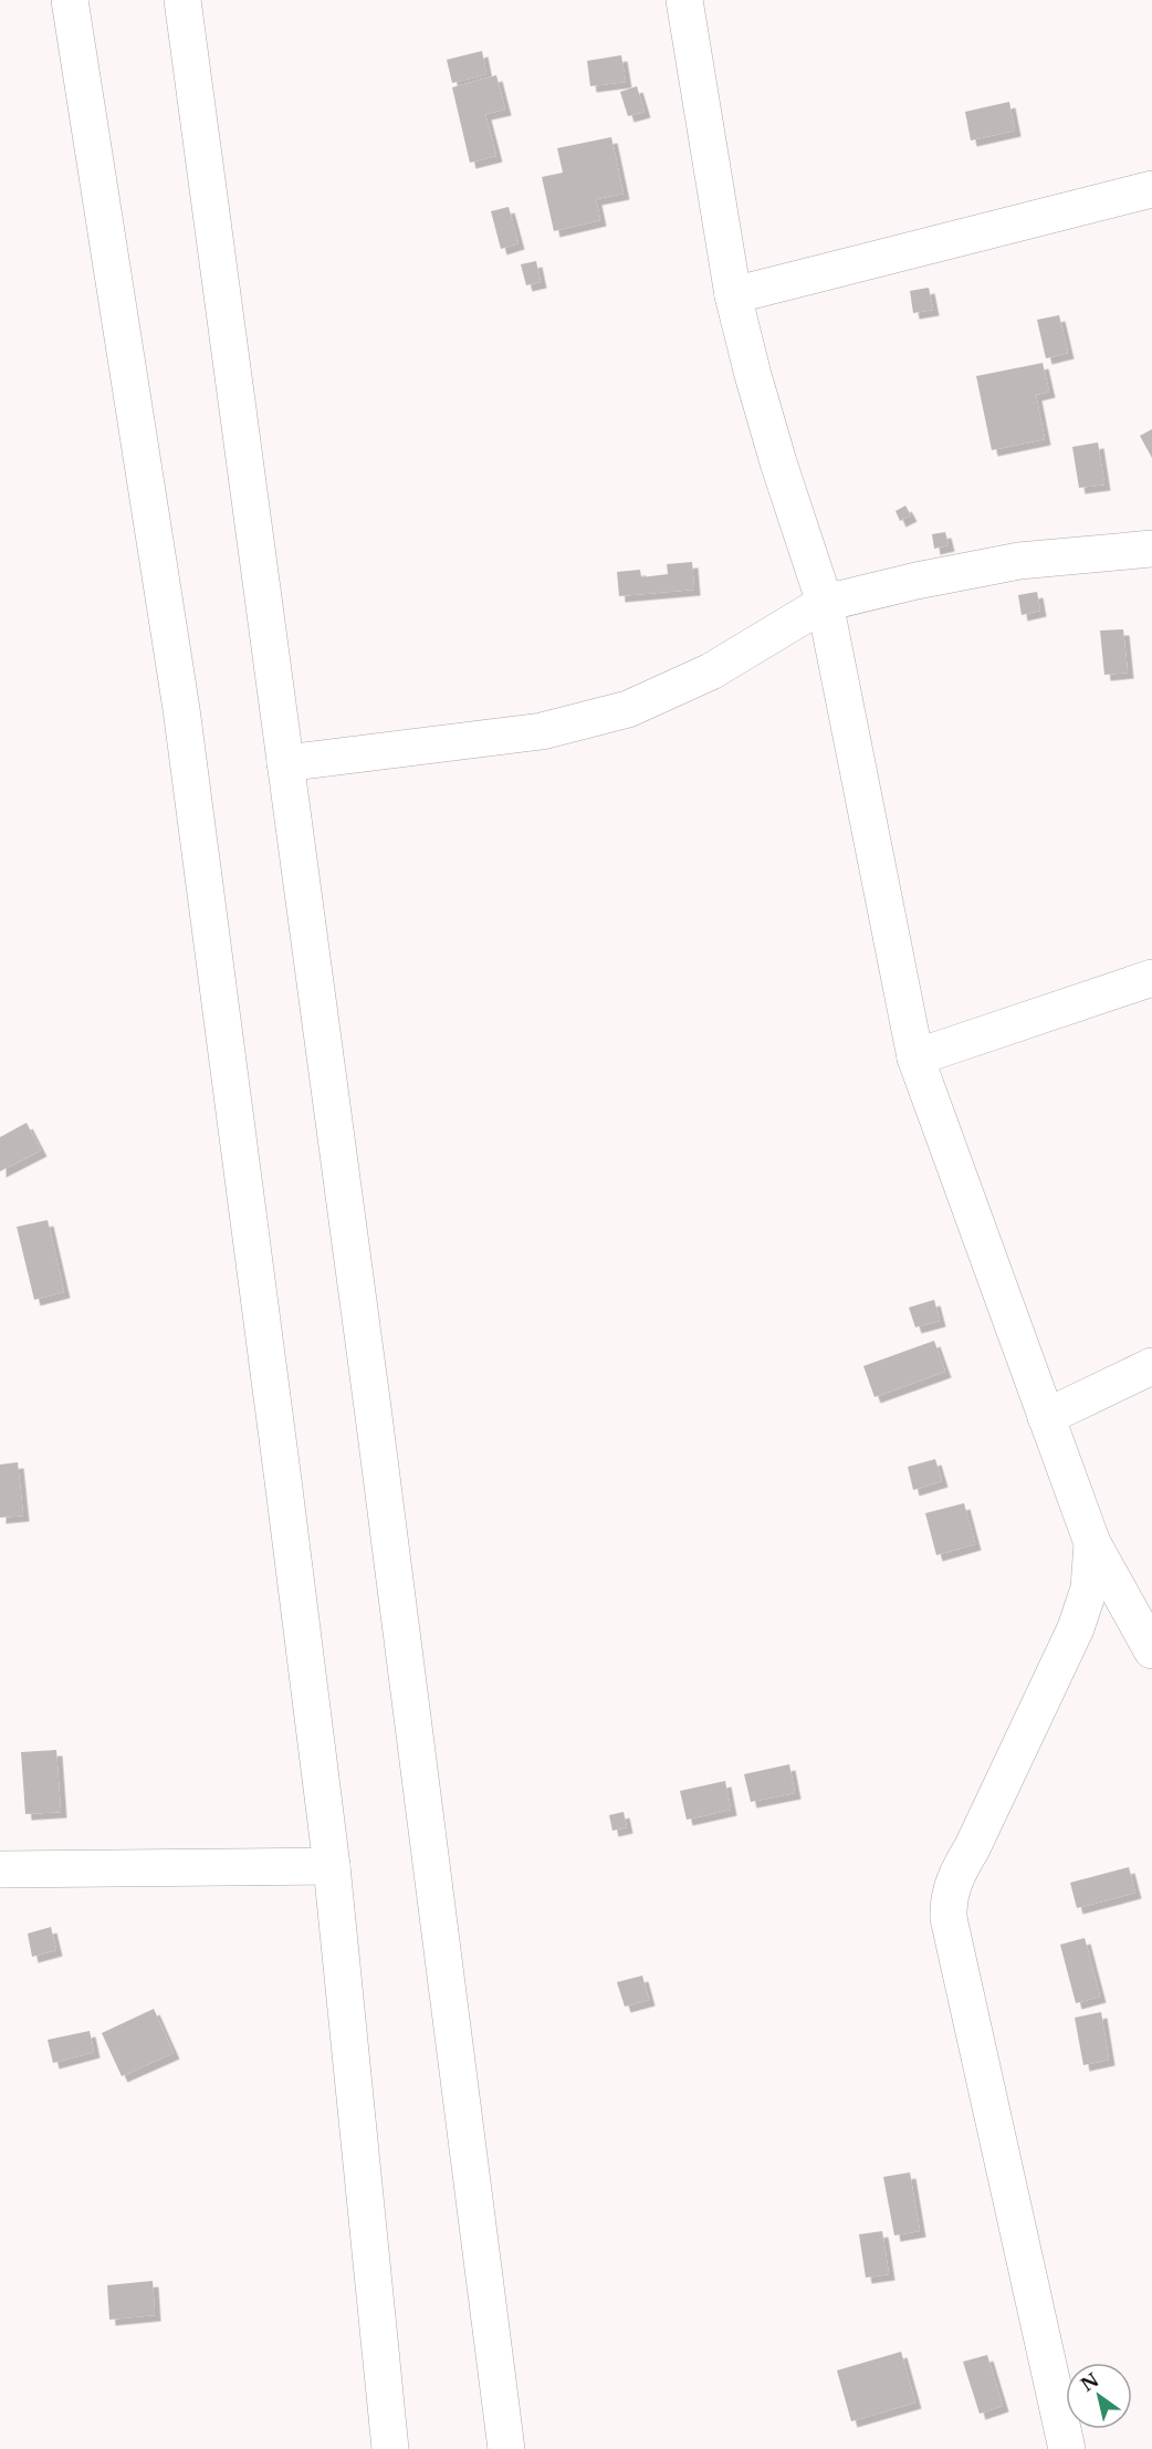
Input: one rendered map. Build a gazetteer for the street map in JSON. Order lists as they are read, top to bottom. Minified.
{"north":"top left"}
